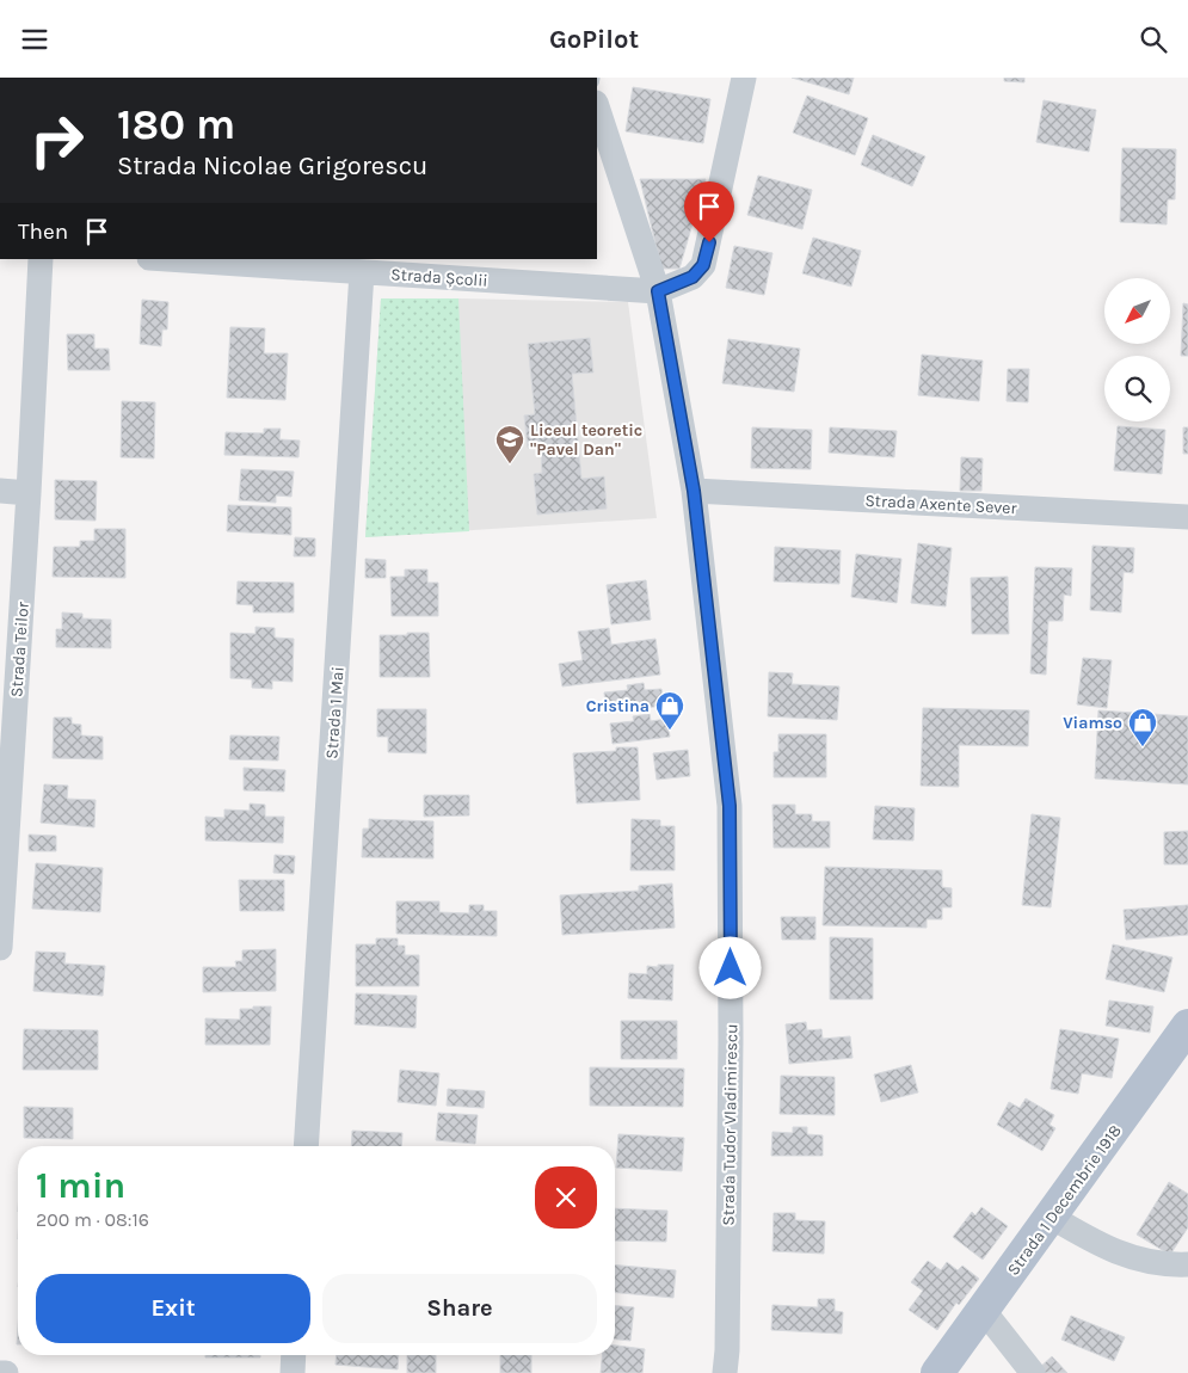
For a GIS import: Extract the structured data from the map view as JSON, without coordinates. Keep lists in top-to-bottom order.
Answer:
{
  "streets": {
    "main road": ["Strada 1 Decembrie 1918"],
    "street": [
      "Strada Școlii",
      "Strada Axente Sever",
      "Strada Teilor",
      "Strada 1 Mai",
      "Strada Tudor Vladimirescu"
    ]
  },
  "crossings": [
    ["Strada Școlii", "Strada 1 Mai"],
    ["Strada Școlii", "Strada Tudor Vladimirescu"],
    ["Strada Axente Sever", "Strada Tudor Vladimirescu"]
  ],
  "places": {
    "school or university": ["Liceul teoretic \"Pavel Dan\""],
    "shop": ["Cristina", "Viamso"]
  },
  "north": "bottom left",
  "page": {
    "header": "GoPilot",
    "turn": ["180 m", "Strada Nicolae Grigorescu"],
    "then": "Then",
    "heading": ["1 min", "200 m · 08:16"],
    "buttons": ["Exit", "Share"]
  }
}
